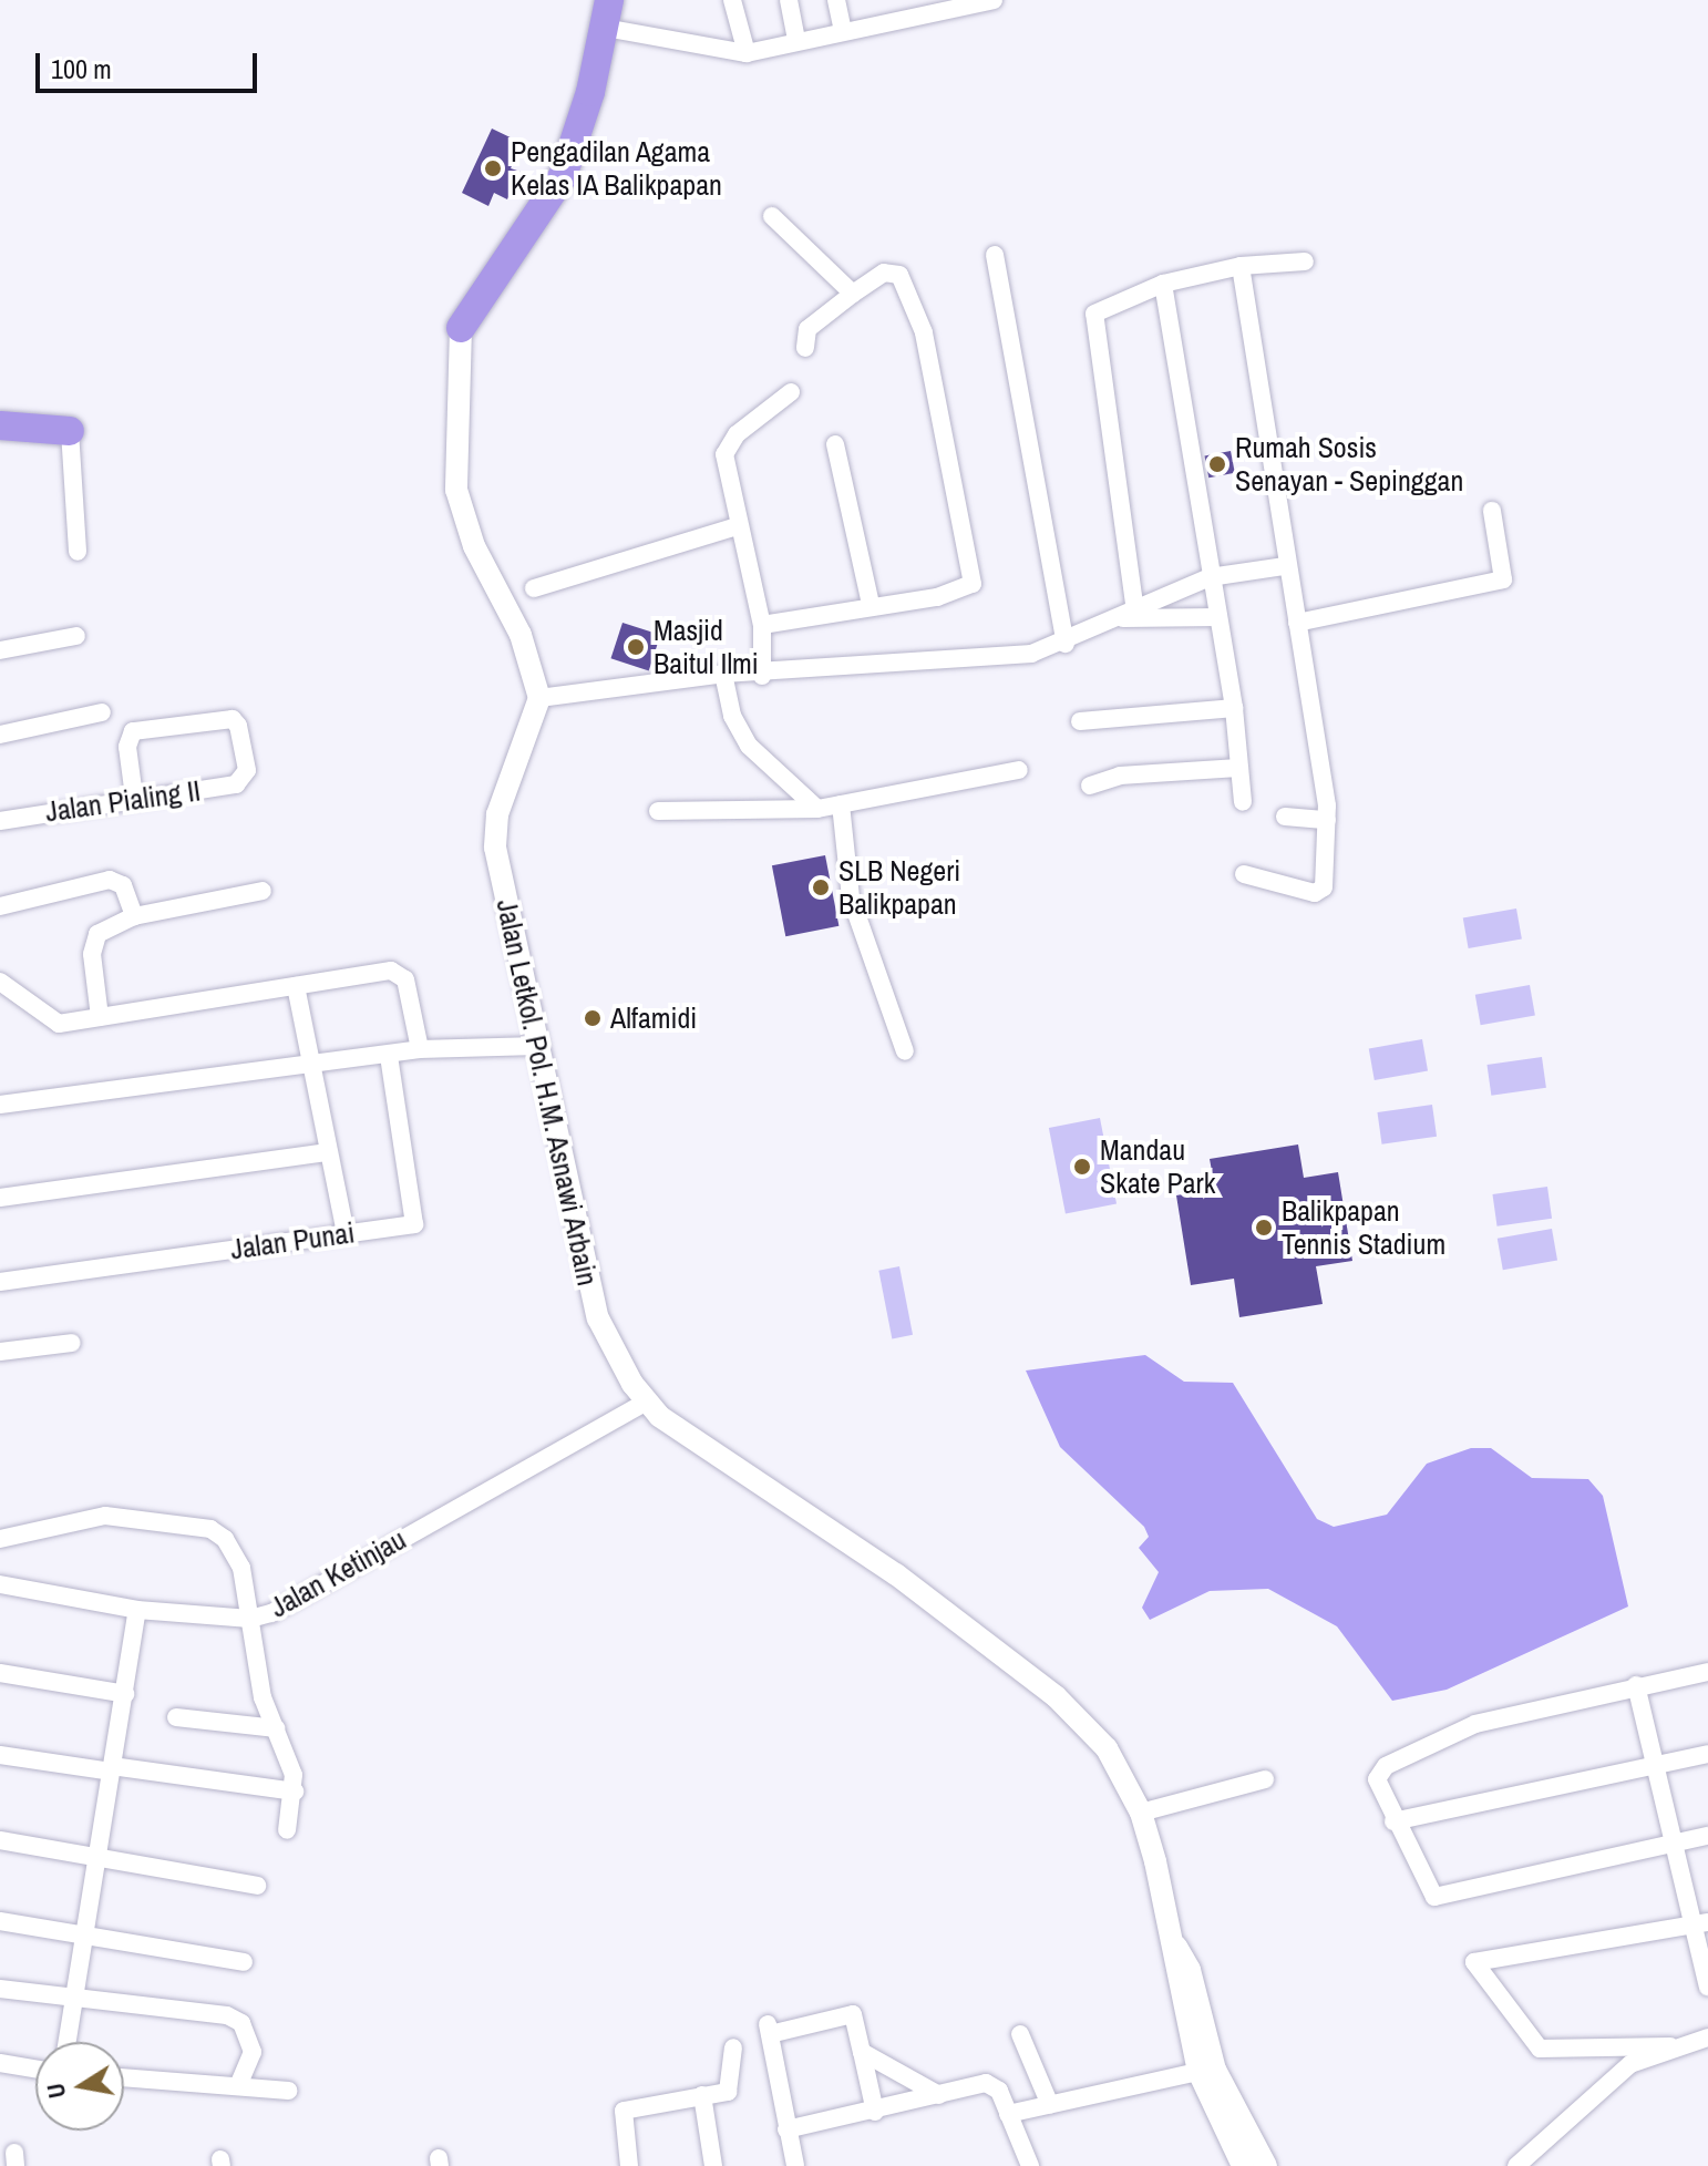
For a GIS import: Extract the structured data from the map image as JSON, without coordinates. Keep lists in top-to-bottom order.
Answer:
{
  "streets": {
    "street": [
      "Jalan Pialing II",
      "Jalan Letkol. Pol. H.M. Asnawi Arbain",
      "Jalan Punai",
      "Jalan Ketinjau"
    ]
  },
  "crossings": [
    ["Jalan Letkol. Pol. H.M. Asnawi Arbain", "Jalan Ketinjau"]
  ],
  "places": [
    "Pengadilan Agama Kelas IA Balikpapan",
    "Rumah Sosis Senayan - Sepinggan",
    "Masjid Baitul Ilmi",
    "SLB Negeri Balikpapan",
    "Alfamidi",
    "Mandau Skate Park",
    "Balikpapan Tennis Stadium"
  ],
  "scale_bar": "100 m",
  "north": "left"
}
